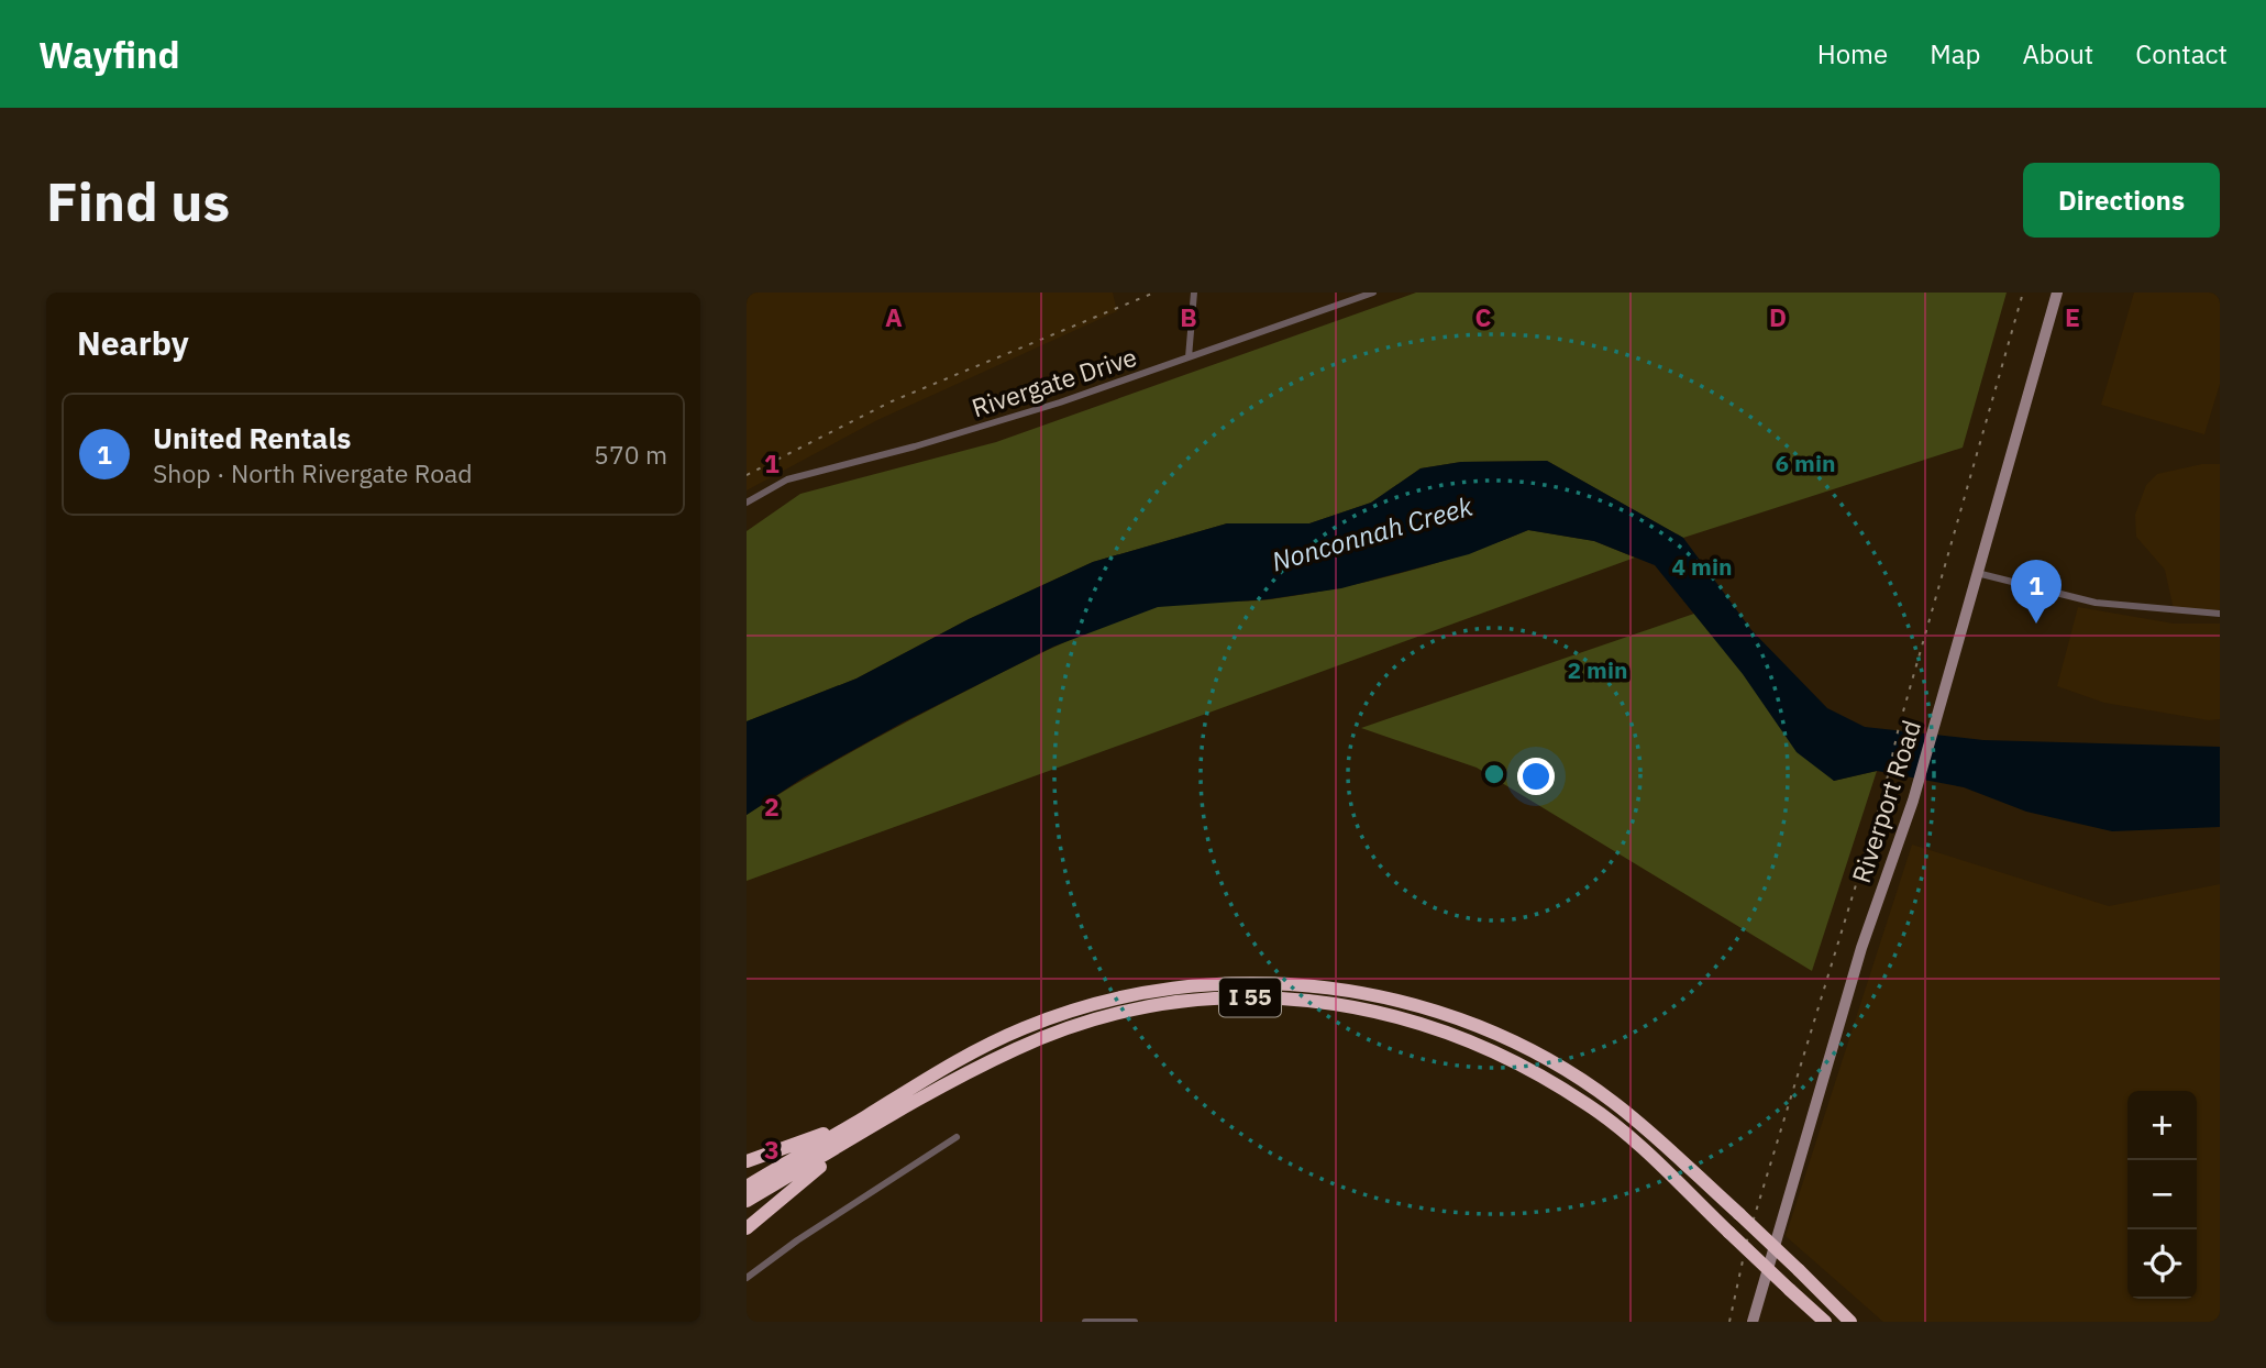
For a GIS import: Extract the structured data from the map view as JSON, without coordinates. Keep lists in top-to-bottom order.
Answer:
{
  "streets": {
    "highway": ["I 55"],
    "main road": ["Riverport Road"],
    "street": ["Rivergate Drive"]
  },
  "water": ["Nonconnah Creek"],
  "page": {
    "header": "Wayfind",
    "nav": [
      "Home",
      "Map",
      "About",
      "Contact"
    ],
    "buttons": "Directions",
    "title": "Find us",
    "heading": "Nearby",
    "list": [
      {
        "mark": "1",
        "name": "United Rentals",
        "note": "Shop · North Rivergate Road",
        "value": "570 m"
      }
    ],
    "pins": "1",
    "map_buttons": ["+", "−"]
  },
  "grid": {
    "columns": [
      "A",
      "B",
      "C",
      "D",
      "E"
    ],
    "rows": ["1", "2", "3"]
  },
  "rings": ["6 min", "4 min", "2 min"]
}
